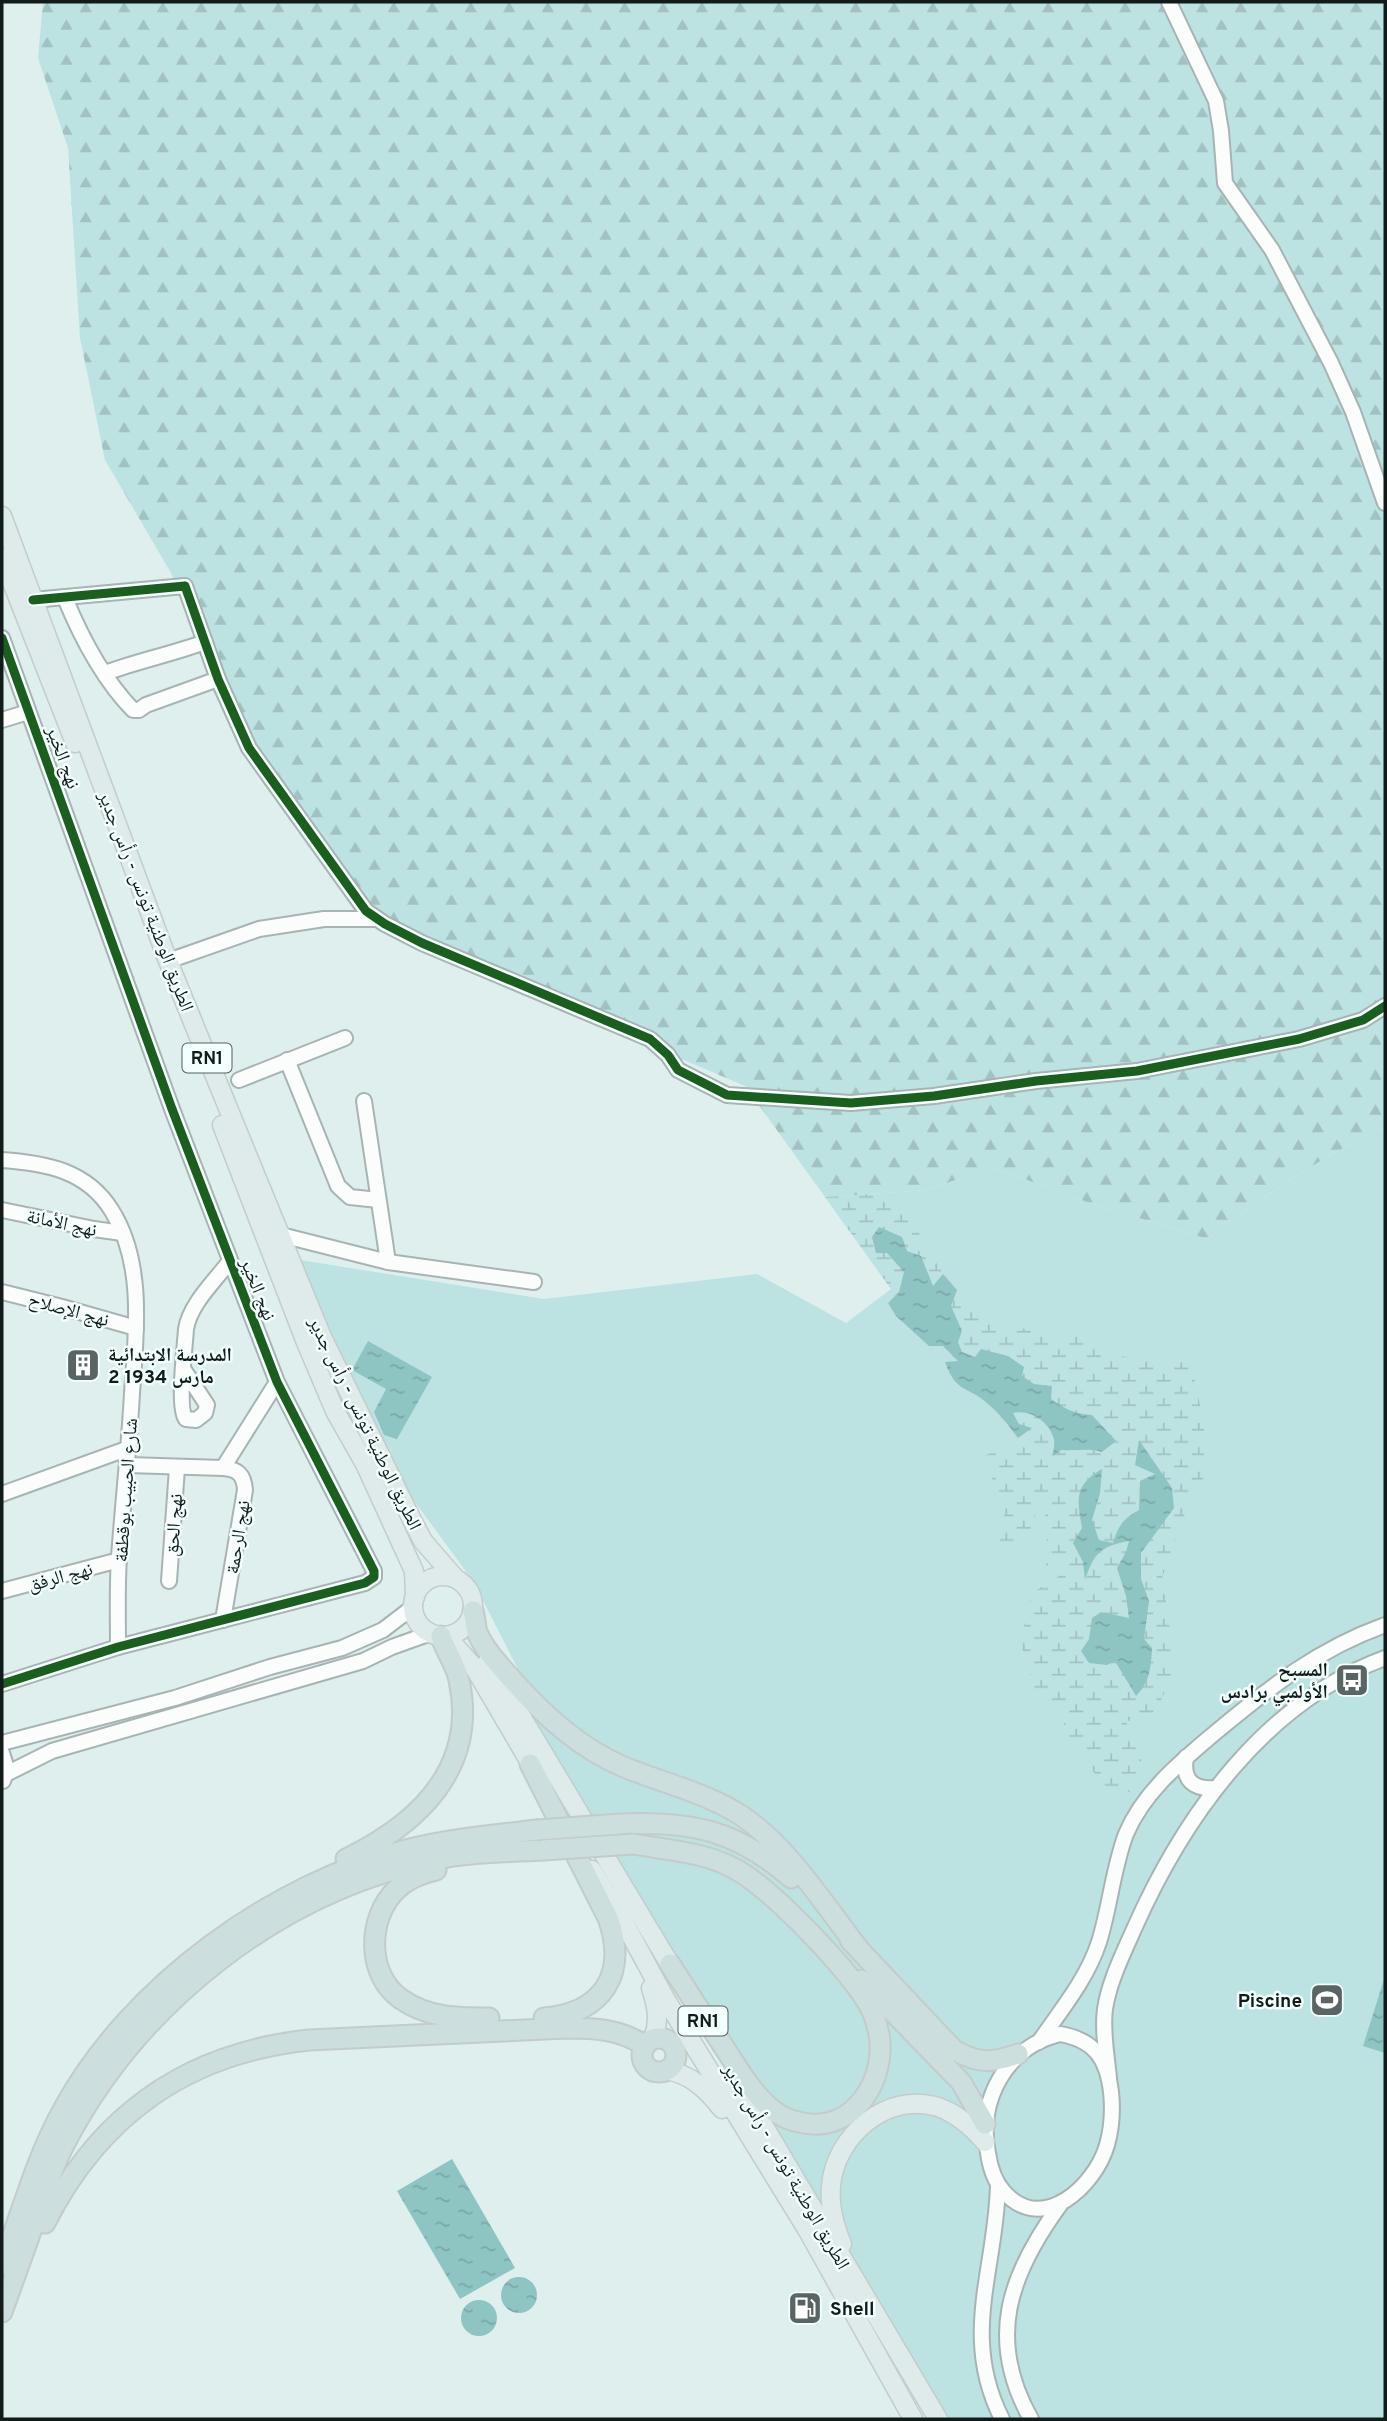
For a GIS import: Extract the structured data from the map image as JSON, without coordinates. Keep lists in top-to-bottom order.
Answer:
{
  "streets": {
    "main road": ["الطريق الوطنية تونس - رأس جدير", "RN1"],
    "street": [
      "نهج الخير",
      "نهج الأمانة",
      "نهج الإصلاح",
      "شارع الحبيب بوقطفة",
      "نهج الحق",
      "نهج الرحمة",
      "نهج الرفق"
    ]
  },
  "crossings": [
    ["نهج الخير", "شارع الحبيب بوقطفة"],
    ["نهج الخير", "نهج الرحمة"],
    ["الطريق الوطنية تونس - رأس جدير", "RN1"],
    ["نهج الأمانة", "شارع الحبيب بوقطفة"],
    ["نهج الإصلاح", "شارع الحبيب بوقطفة"],
    ["شارع الحبيب بوقطفة", "نهج الرفق"]
  ],
  "places": {
    "building": ["المدرسة الابتدائية 2 مارس 1934"],
    "bus stop": ["المسبح الأولمبي برادس"],
    "sports": ["Piscine"],
    "fuel station": ["Shell"]
  }
}
